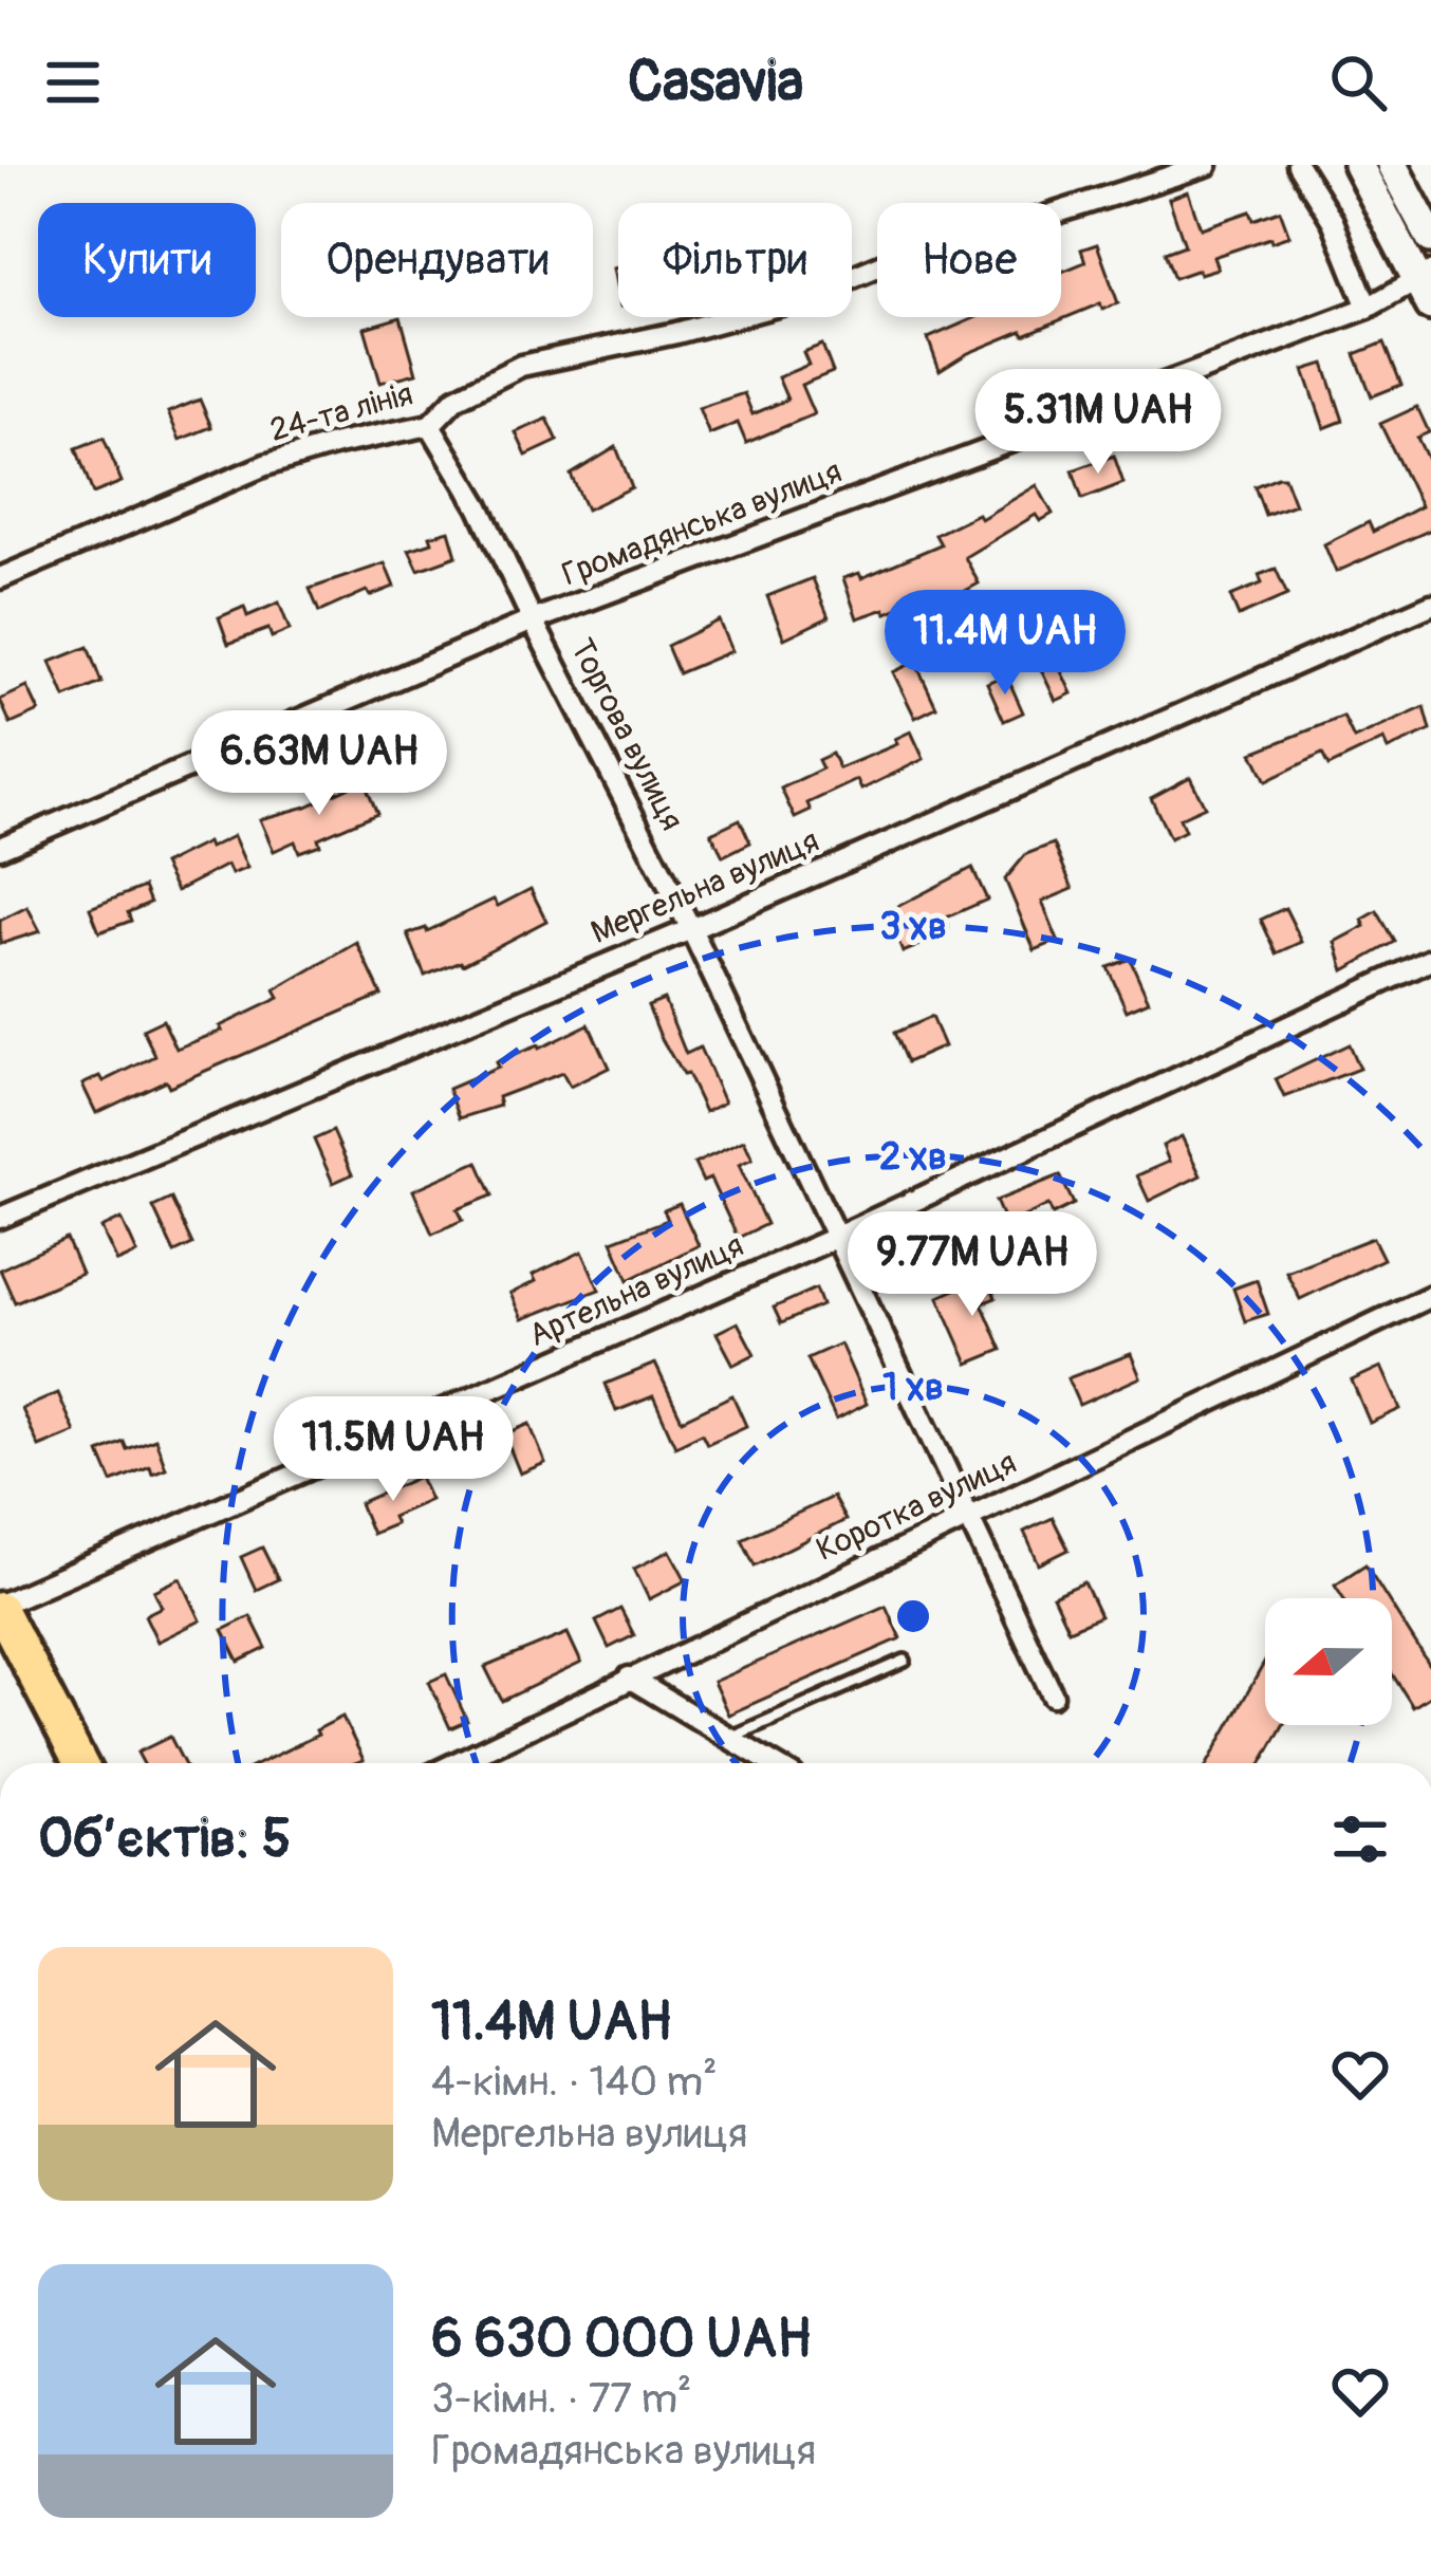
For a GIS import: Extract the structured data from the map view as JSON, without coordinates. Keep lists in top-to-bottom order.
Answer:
{
  "streets": {
    "street": [
      "24-та лінія",
      "Громадянська вулиця",
      "Торгова вулиця",
      "Мергельна вулиця",
      "Артельна вулиця",
      "Коротка вулиця"
    ]
  },
  "crossings": [
    ["24-та лінія", "Торгова вулиця"],
    ["Громадянська вулиця", "Торгова вулиця"],
    ["Торгова вулиця", "Мергельна вулиця"],
    ["Торгова вулиця", "Артельна вулиця"],
    ["Торгова вулиця", "Коротка вулиця"]
  ],
  "north": "left",
  "page": {
    "header": "Casavia",
    "chip": [
      "Купити",
      "Орендувати",
      "Фільтри",
      "Нове"
    ],
    "price": [
      "5.31M UAH",
      "11.4M UAH",
      "6.63M UAH",
      "9.77M UAH",
      "11.5M UAH"
    ],
    "heading": "Об’єктів: 5",
    "list": [
      {
        "name": "11.4M UAH",
        "note": "4-кімн. · 140 m² · Мергельна вулиця"
      },
      {
        "name": "6 630 000 UAH",
        "note": "3-кімн. · 77 m² · Громадянська вулиця"
      }
    ]
  },
  "rings": ["3 хв", "2 хв", "1 хв"]
}
